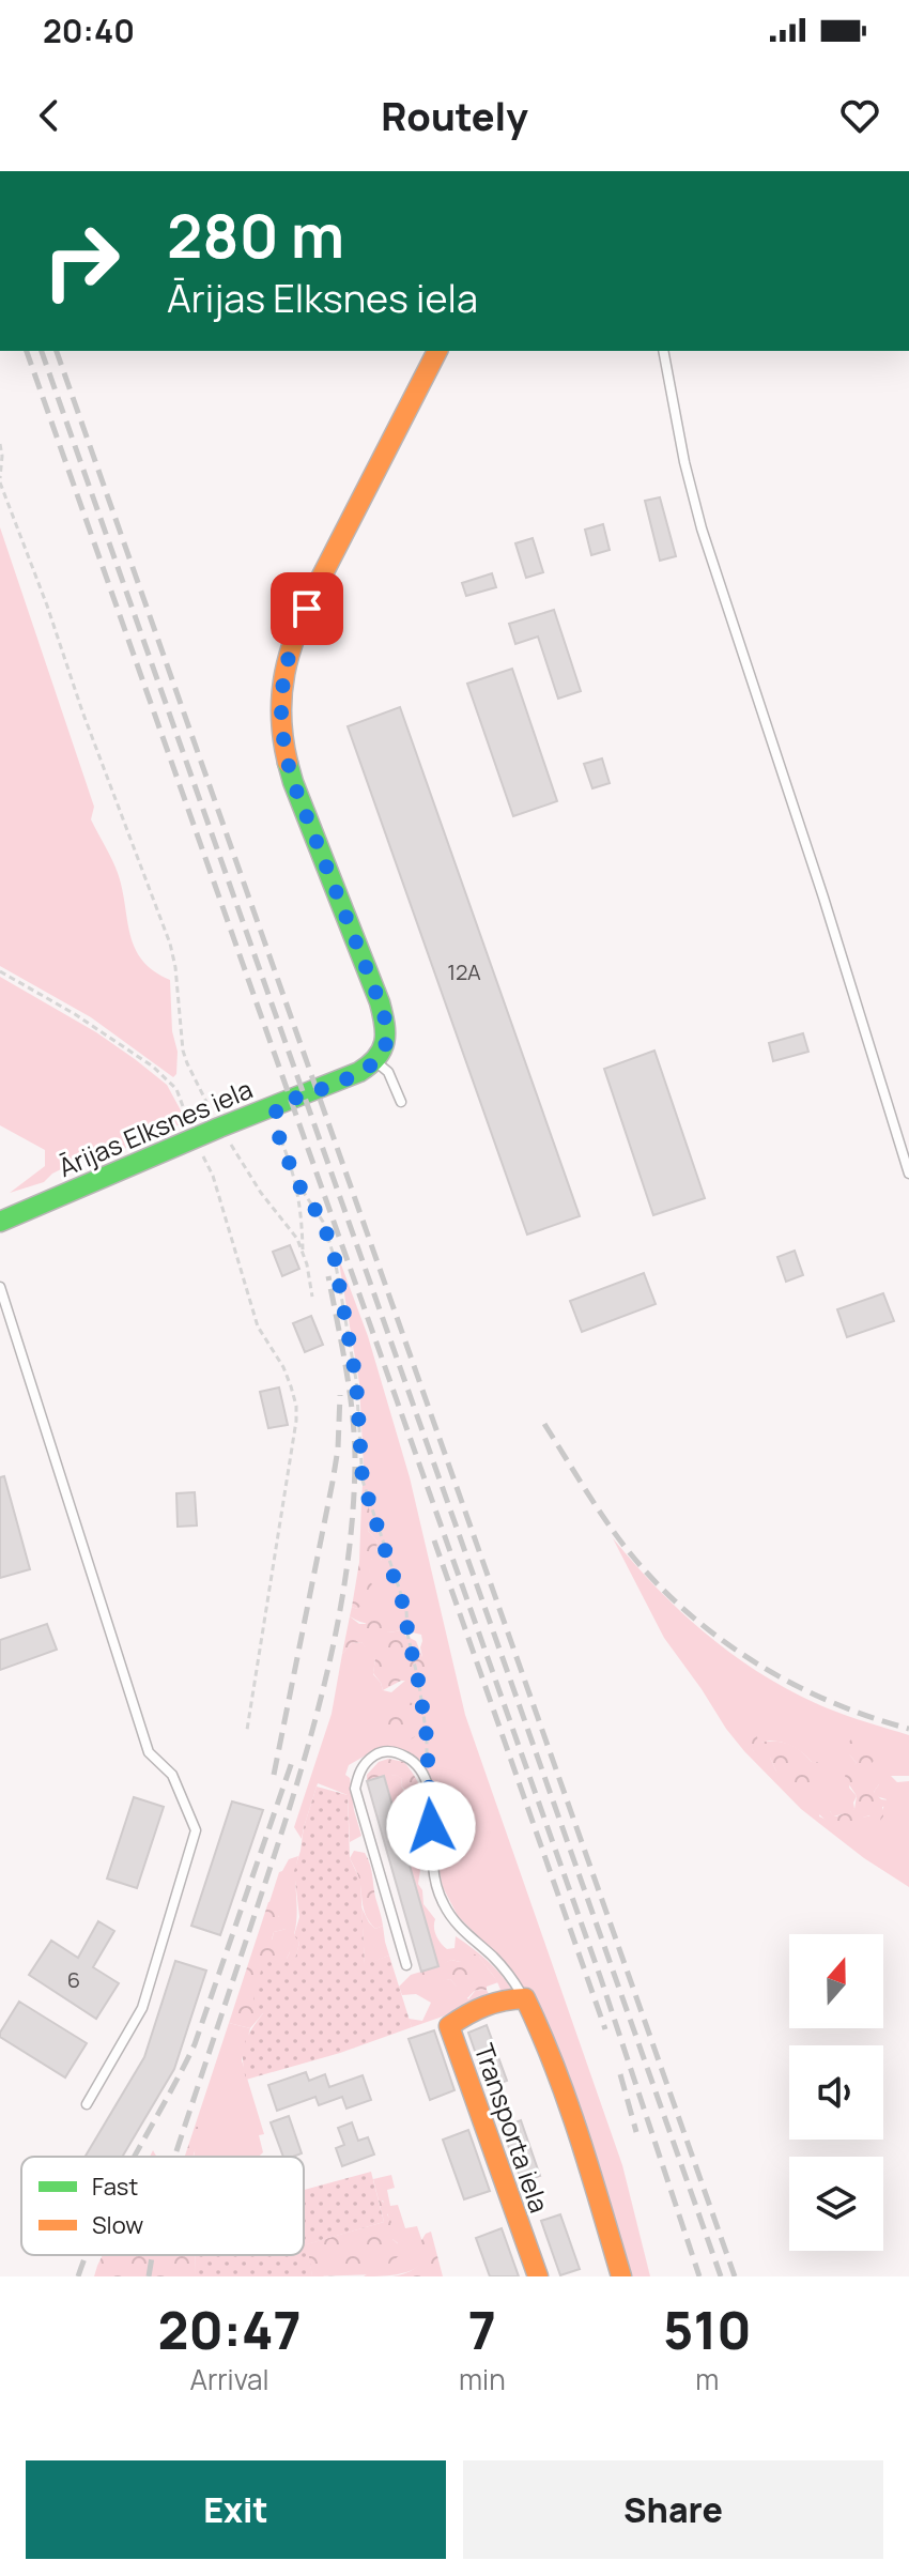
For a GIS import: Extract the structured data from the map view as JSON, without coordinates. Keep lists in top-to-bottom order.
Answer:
{
  "streets": {
    "street": ["Ārijas Elksnes iela", "Transporta iela"]
  },
  "house_numbers": ["12A", "6"],
  "legend": ["Fast", "Slow"],
  "north": "top",
  "page": {
    "status": "20:40",
    "header": "Routely",
    "turn": ["280 m", "Ārijas Elksnes iela"],
    "eta": [
      "20:47",
      "Arrival",
      "7",
      "min",
      "510",
      "m"
    ],
    "buttons": ["Exit", "Share"]
  }
}
